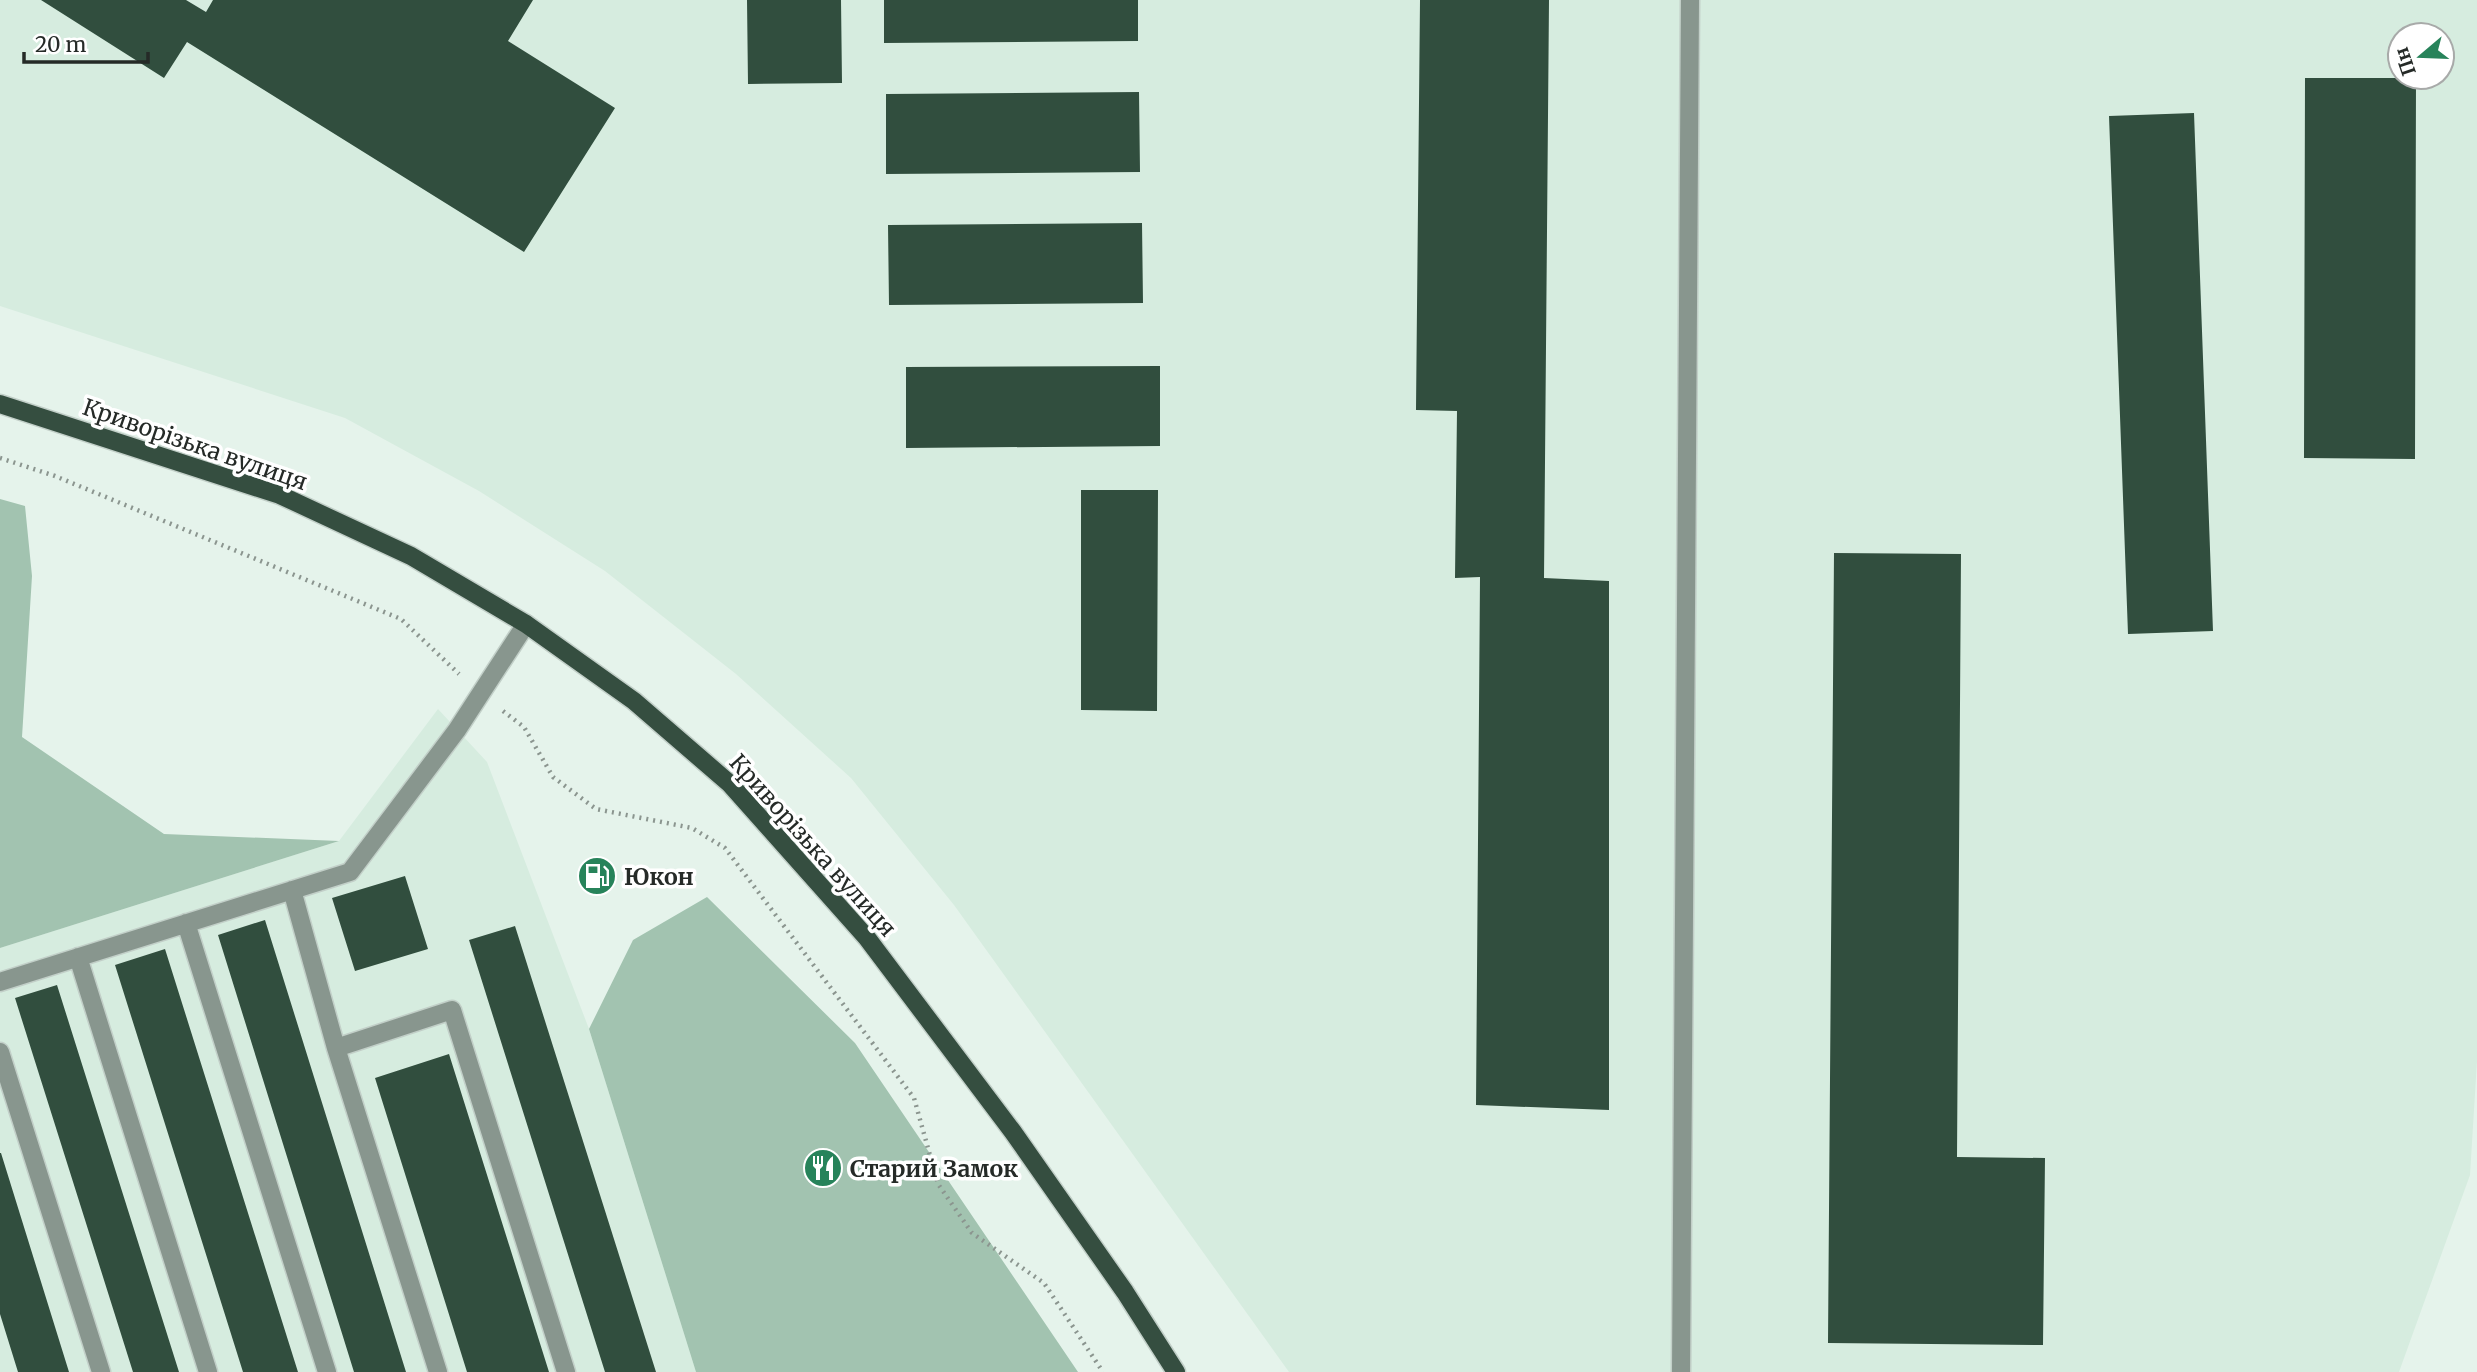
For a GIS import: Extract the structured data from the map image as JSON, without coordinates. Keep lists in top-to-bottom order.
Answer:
{
  "streets": {
    "main road": ["Криворізька вулиця"]
  },
  "places": {
    "fuel station": ["Юкон"],
    "restaurant": ["Старий Замок"]
  },
  "scale_bar": "20 m",
  "north": "left"
}
